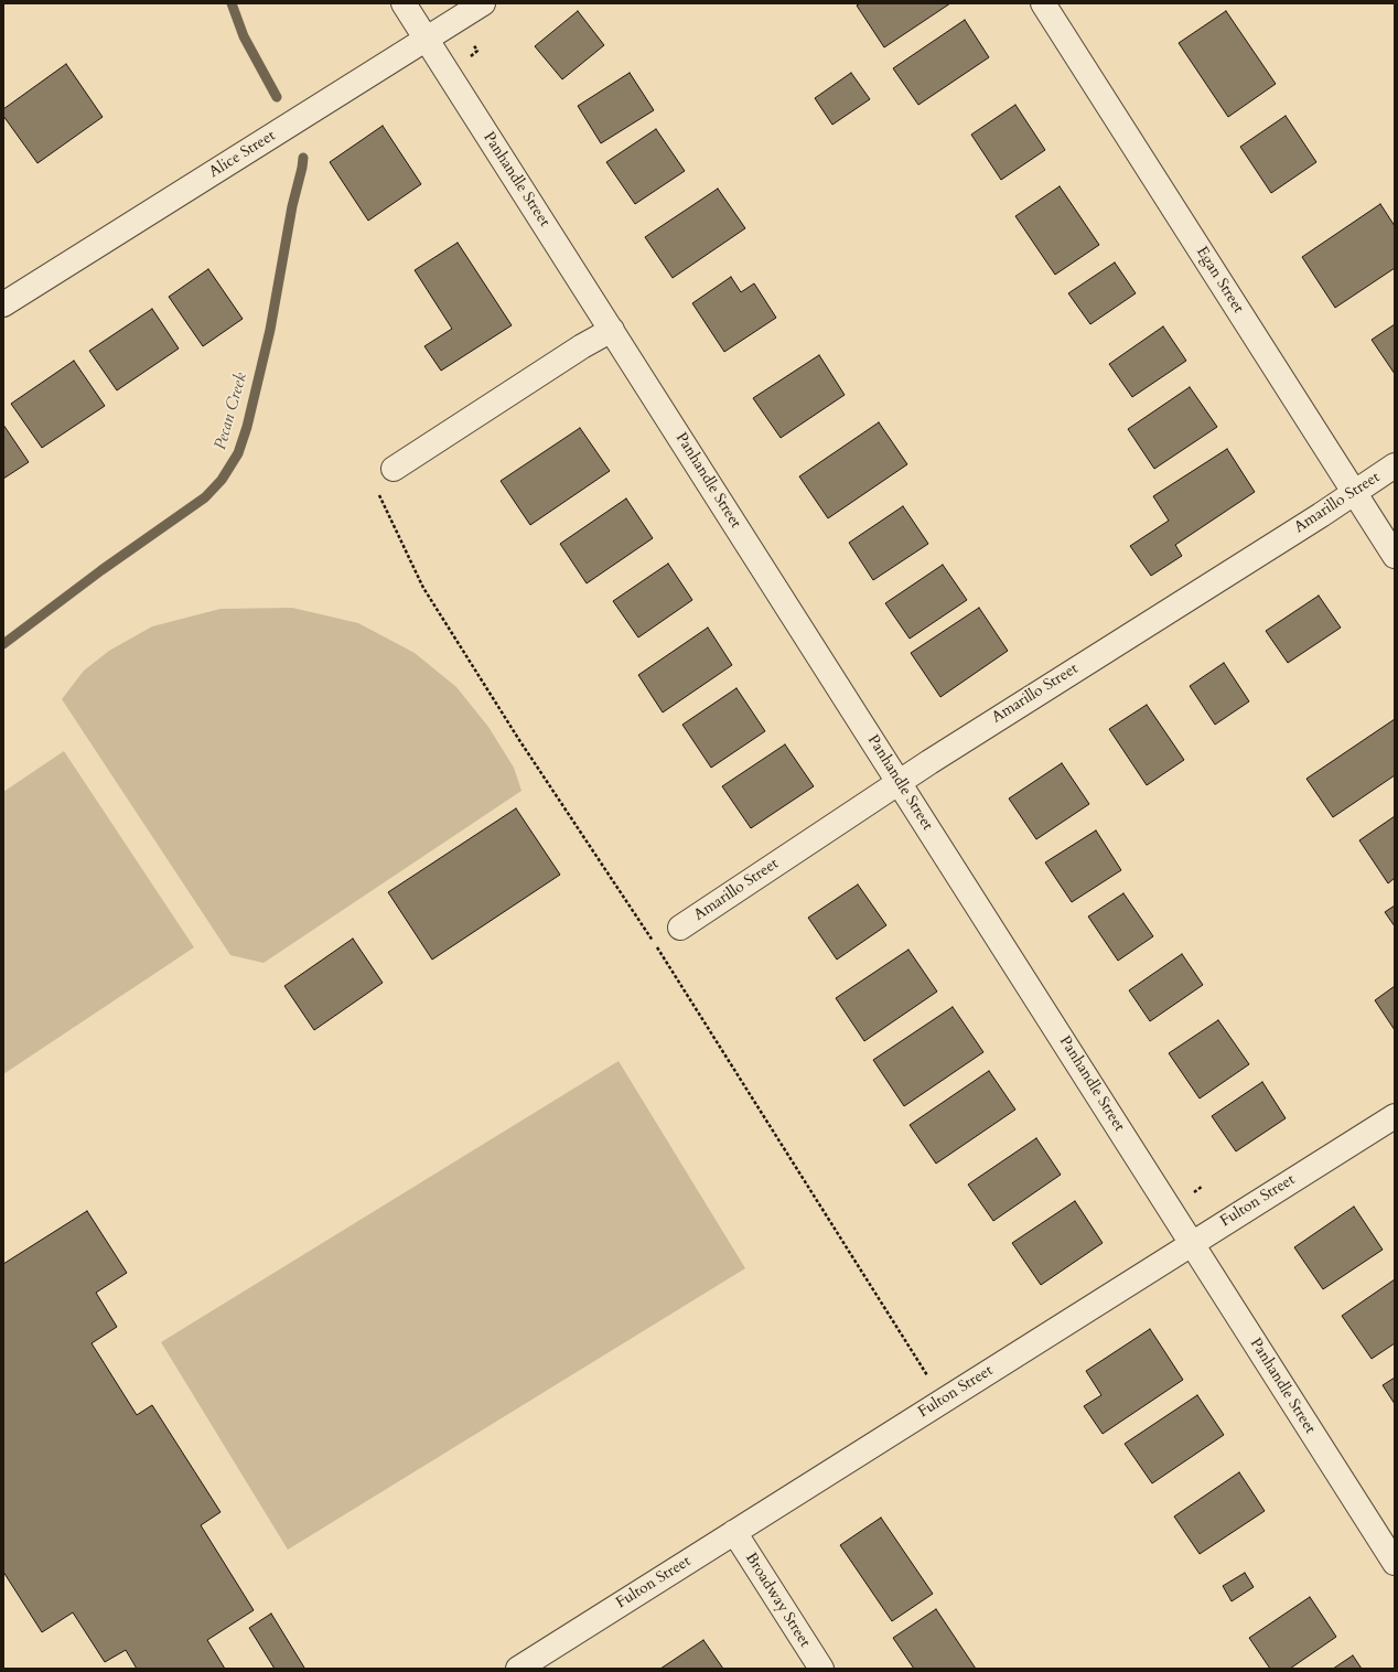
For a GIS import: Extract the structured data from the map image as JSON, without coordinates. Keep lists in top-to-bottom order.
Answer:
{
  "streets": {
    "street": [
      "Alice Street",
      "Panhandle Street",
      "Egan Street",
      "Amarillo Street",
      "Fulton Street",
      "Broadway Street"
    ]
  },
  "crossings": [
    ["Alice Street", "Panhandle Street"],
    ["Panhandle Street", "Amarillo Street"],
    ["Panhandle Street", "Fulton Street"],
    ["Egan Street", "Amarillo Street"],
    ["Fulton Street", "Broadway Street"]
  ],
  "water": ["Pecan Creek"]
}
